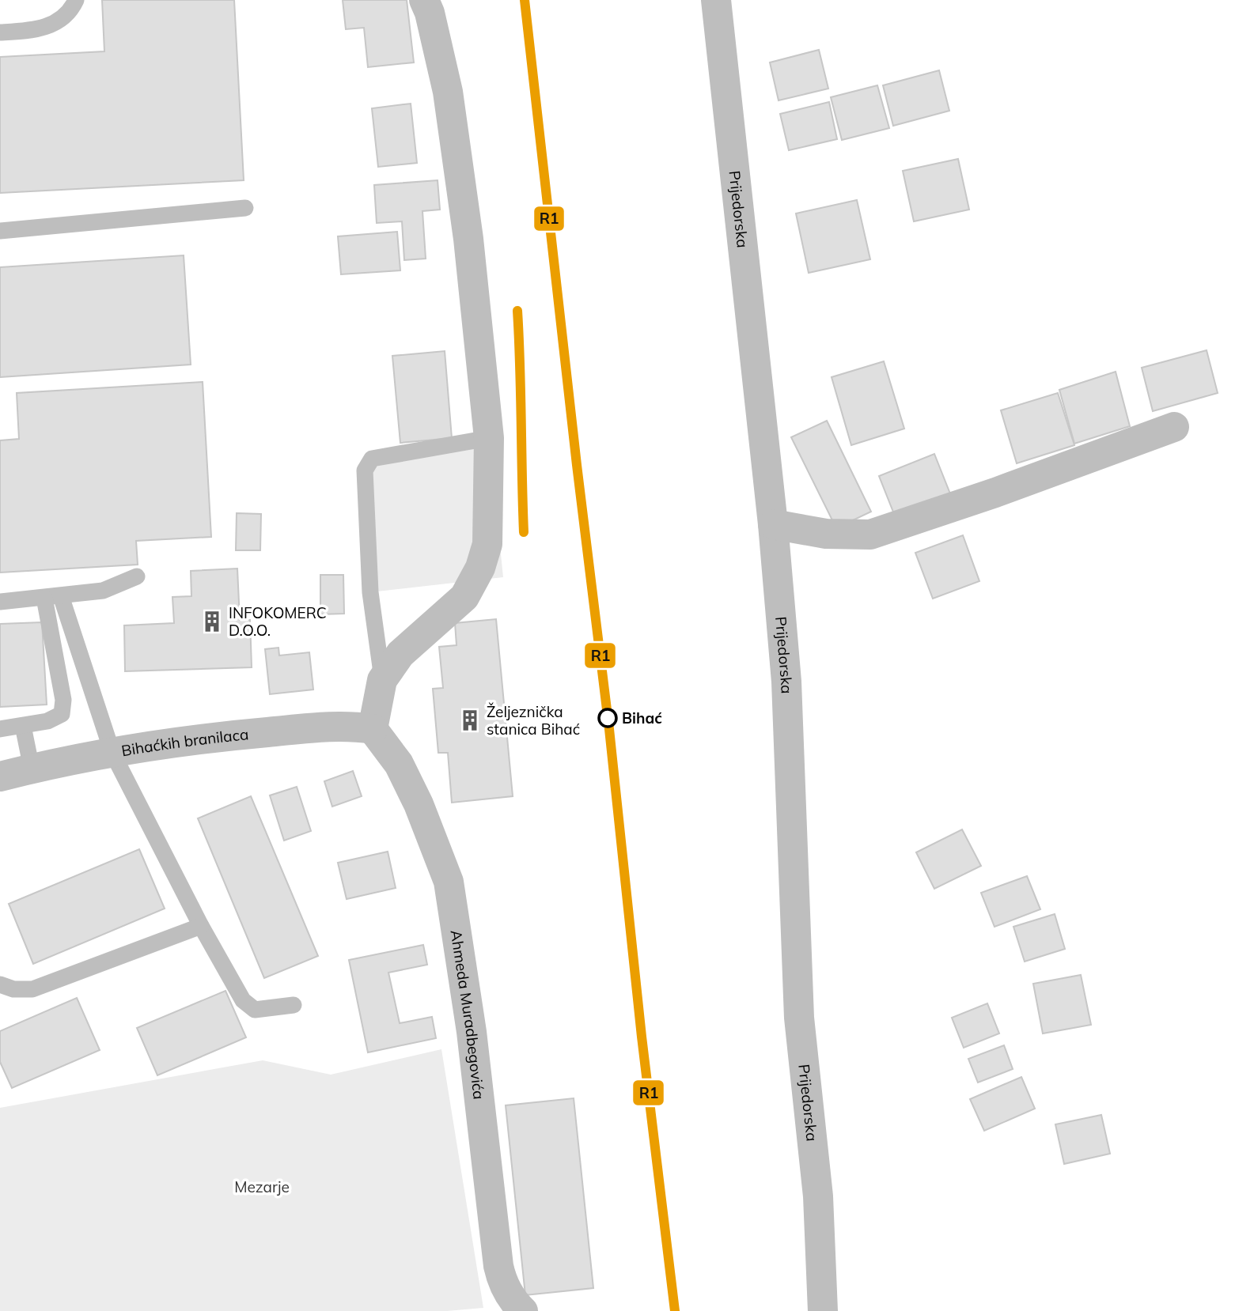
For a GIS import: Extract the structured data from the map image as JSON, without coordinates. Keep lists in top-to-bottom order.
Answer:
{
  "streets": {
    "street": ["Prijedorska", "Bihaćkih branilaca", "Ahmeda Muradbegovića"]
  },
  "crossings": [
    ["Bihaćkih branilaca", "Ahmeda Muradbegovića"]
  ],
  "parks": ["Mezarje"],
  "places": {
    "building": ["INFOKOMERC D.O.O.", "Željeznička stanica Bihać"],
    "other": ["Bihać"]
  },
  "lines": ["transit line R1"]
}
